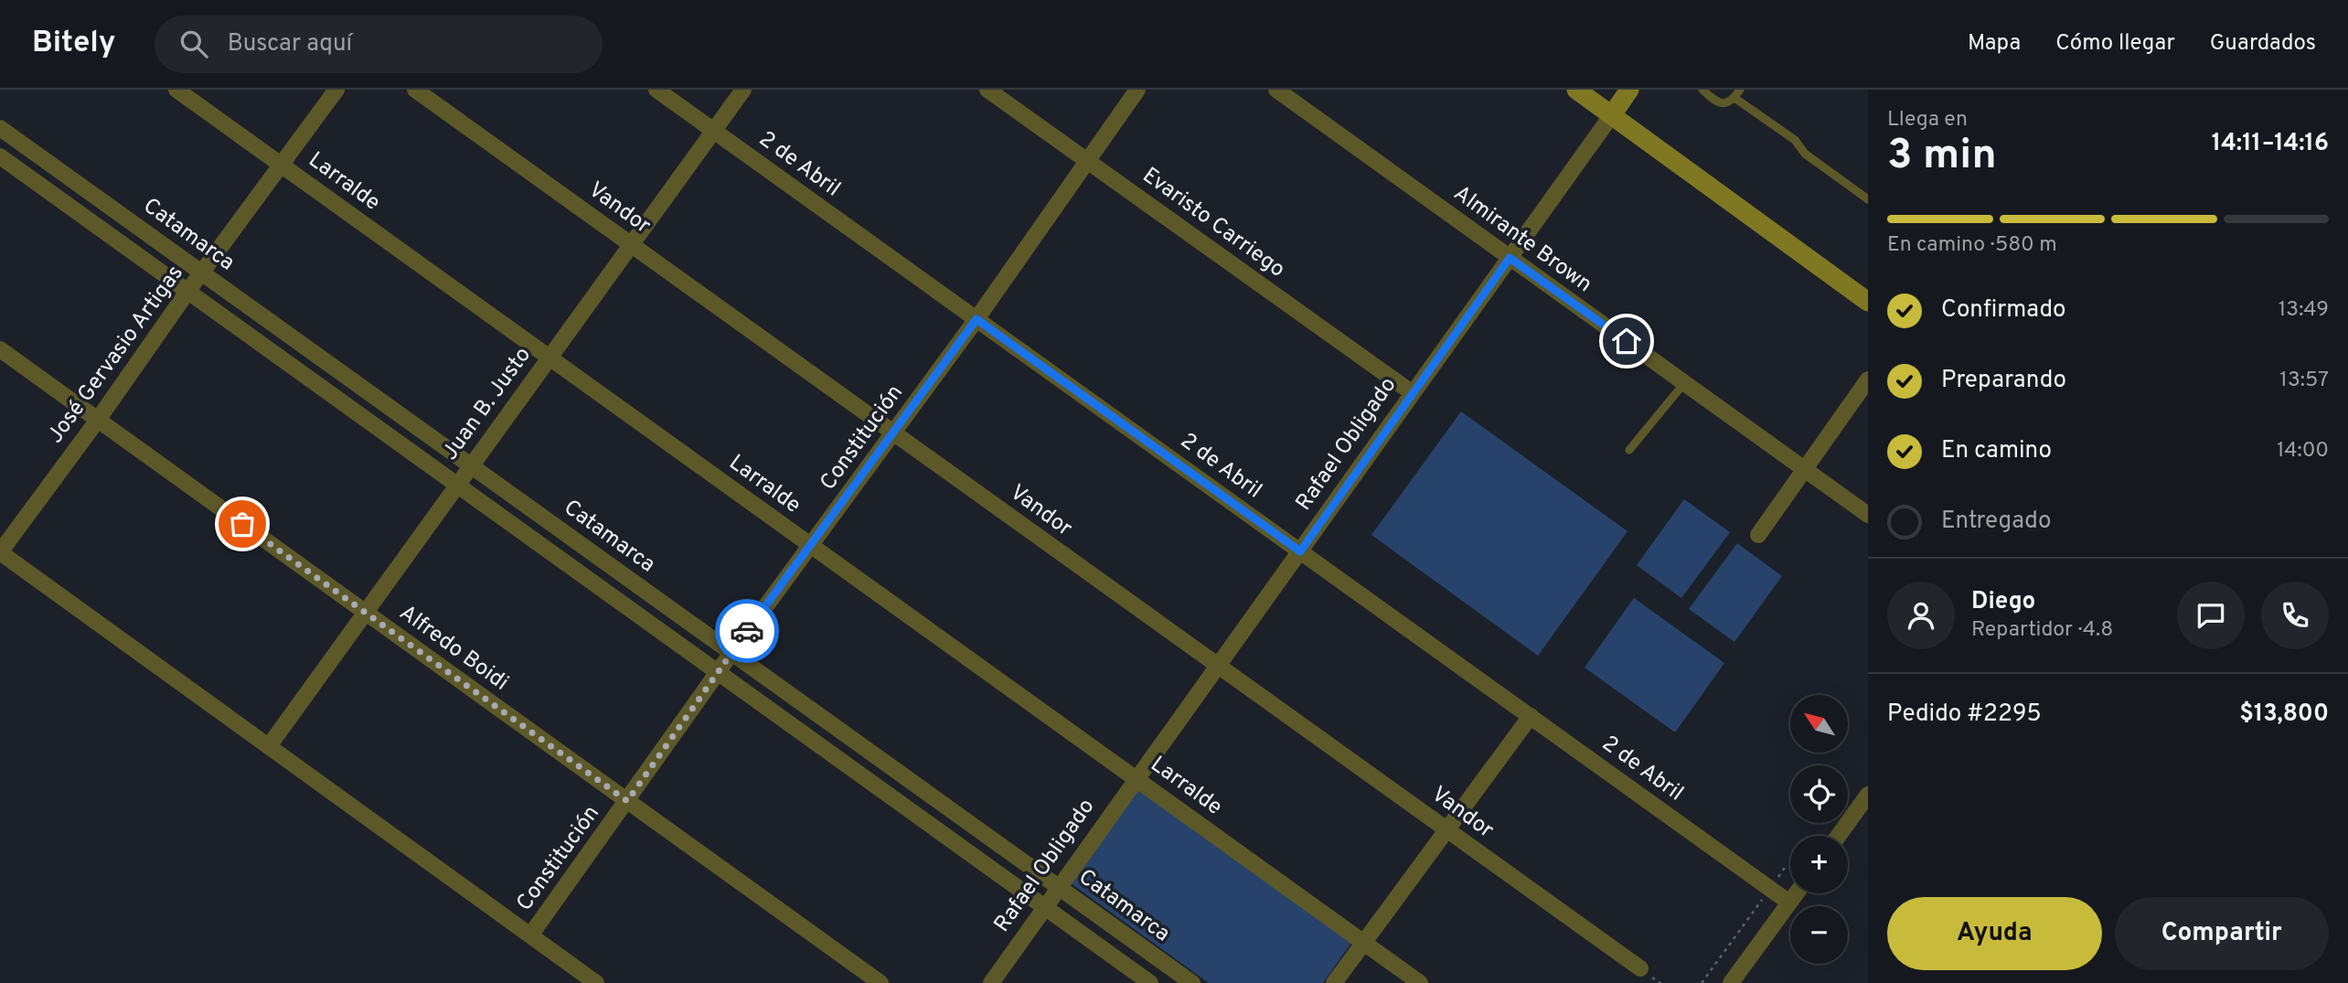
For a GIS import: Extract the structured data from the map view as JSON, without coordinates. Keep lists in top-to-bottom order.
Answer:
{
  "streets": {
    "main road": ["Rafael Obligado"],
    "street": [
      "2 de Abril",
      "Larralde",
      "Vandor",
      "Evaristo Carriego",
      "Catamarca",
      "Almirante Brown",
      "José Gervasio Artigas",
      "Juan B. Justo",
      "Constitución",
      "Alfredo Boidi"
    ]
  },
  "crossings": [
    ["2 de Abril", "Juan B. Justo"],
    ["2 de Abril", "Constitución"],
    ["2 de Abril", "Rafael Obligado"],
    ["Larralde", "José Gervasio Artigas"],
    ["Larralde", "Juan B. Justo"],
    ["Larralde", "Constitución"],
    ["Larralde", "Rafael Obligado"],
    ["Vandor", "Juan B. Justo"],
    ["Vandor", "Constitución"],
    ["Vandor", "Rafael Obligado"],
    ["Evaristo Carriego", "Constitución"],
    ["Evaristo Carriego", "Rafael Obligado"],
    ["Catamarca", "José Gervasio Artigas"],
    ["Catamarca", "Juan B. Justo"],
    ["Catamarca", "Constitución"],
    ["Catamarca", "Rafael Obligado"],
    ["Almirante Brown", "Rafael Obligado"],
    ["José Gervasio Artigas", "Alfredo Boidi"],
    ["Juan B. Justo", "Alfredo Boidi"],
    ["Constitución", "Alfredo Boidi"]
  ],
  "north": "top left",
  "page": {
    "header": "Bitely",
    "search": "Buscar aquí",
    "nav": ["Mapa", "Cómo llegar", "Guardados"],
    "heading": ["3 min", "Llega en", "14:11–14:16"],
    "panel": [
      "Diego",
      "Repartidor · 4.8",
      "Pedido #2295",
      "$13,800"
    ],
    "bar": "En camino · 580 m",
    "list": [
      ["Confirmado", "13:49"],
      ["Preparando", "13:57"],
      ["En camino", "14:00"],
      "Entregado"
    ],
    "map_buttons": ["+", "−"],
    "buttons": ["Ayuda", "Compartir"]
  }
}
